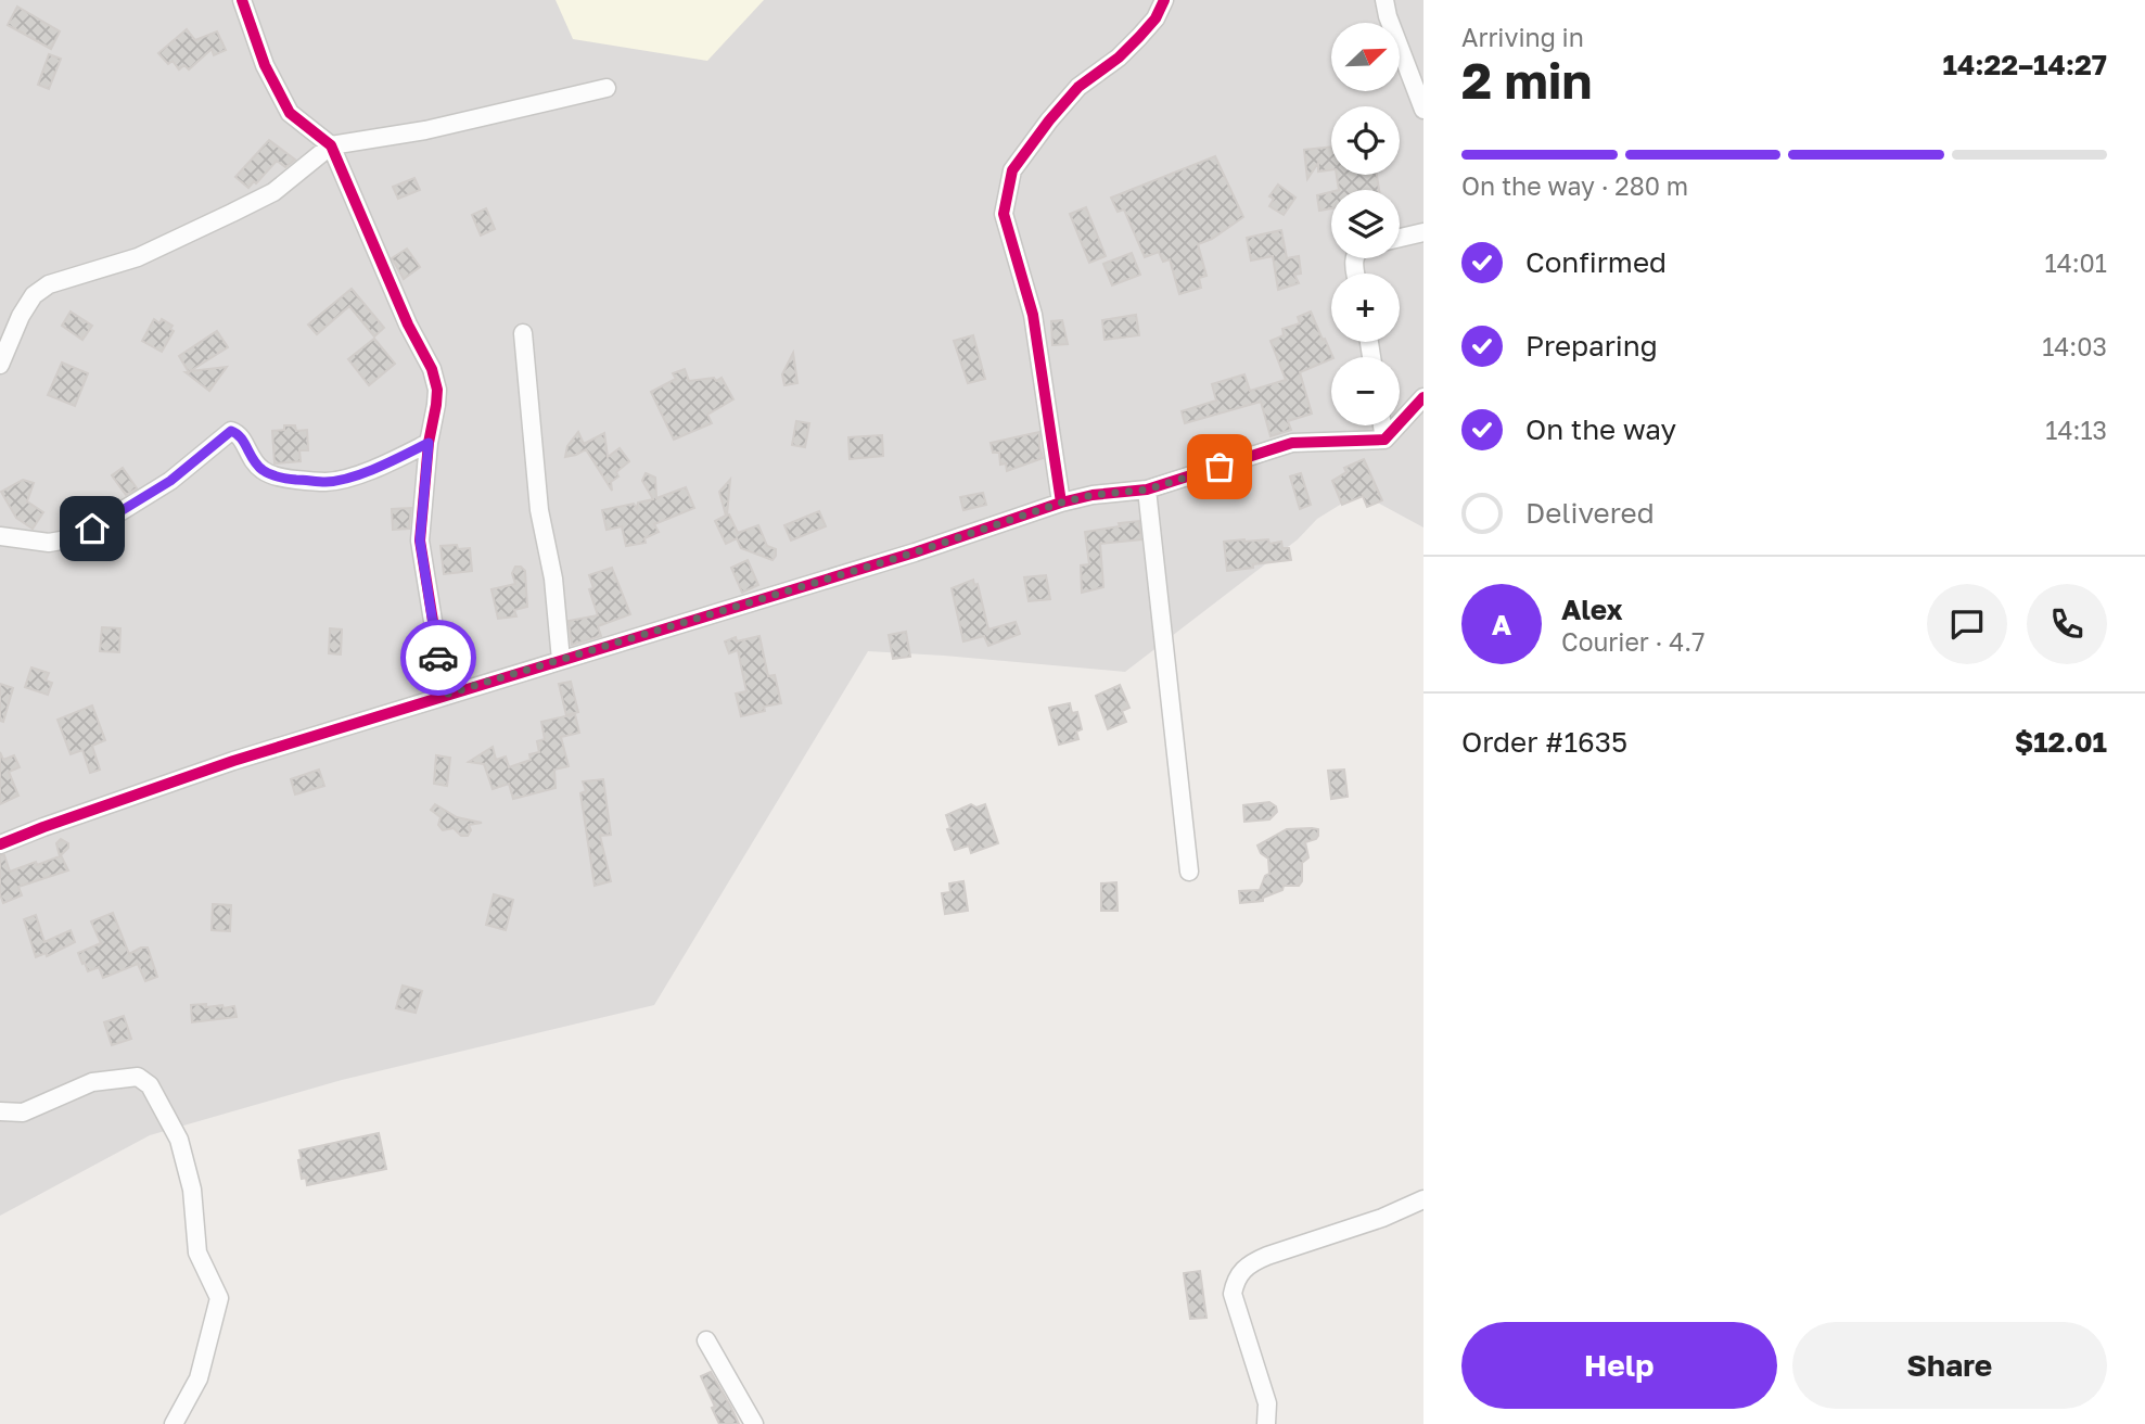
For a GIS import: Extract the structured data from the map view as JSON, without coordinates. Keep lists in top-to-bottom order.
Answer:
{
  "north": "top right",
  "page": {
    "heading": ["2 min", "Arriving in", "14:22–14:27"],
    "panel": [
      "Alex",
      "Courier · 4.7",
      "Order #1635",
      "$12.01"
    ],
    "map_buttons": ["+", "−"],
    "bar": "On the way · 280 m",
    "list": [
      ["Confirmed", "14:01"],
      ["Preparing", "14:03"],
      ["On the way", "14:13"],
      "Delivered"
    ],
    "round": "A",
    "buttons": ["Help", "Share"]
  }
}
